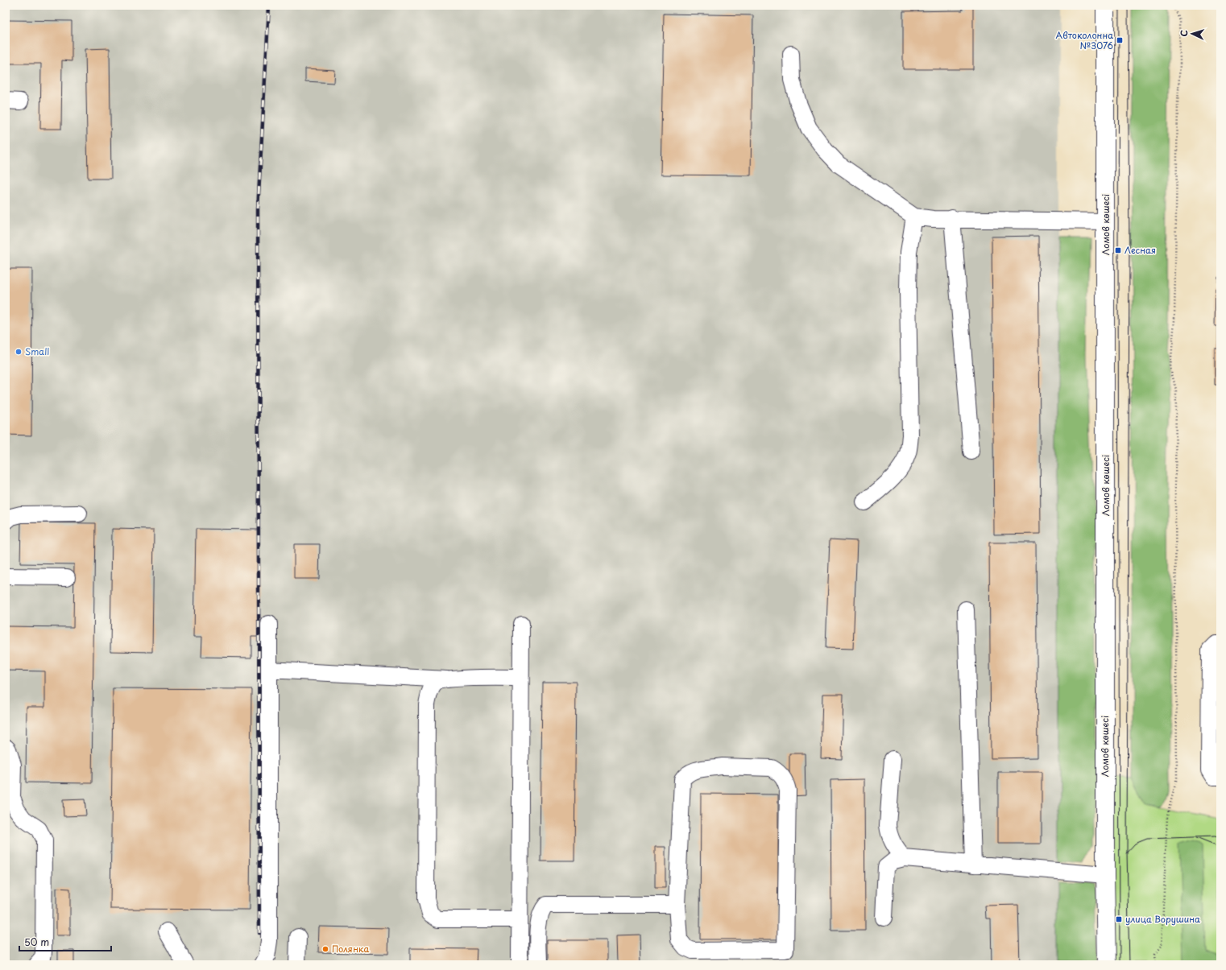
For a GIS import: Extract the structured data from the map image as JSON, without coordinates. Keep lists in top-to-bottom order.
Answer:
{
  "streets": {
    "main road": ["Ломов көшесі"]
  },
  "places": {
    "transit": ["Автоколонна №3076", "Лесная", "улица Ворушина"],
    "other": ["Small", "Полянка"]
  },
  "scale_bar": "50 m",
  "north": "left"
}
